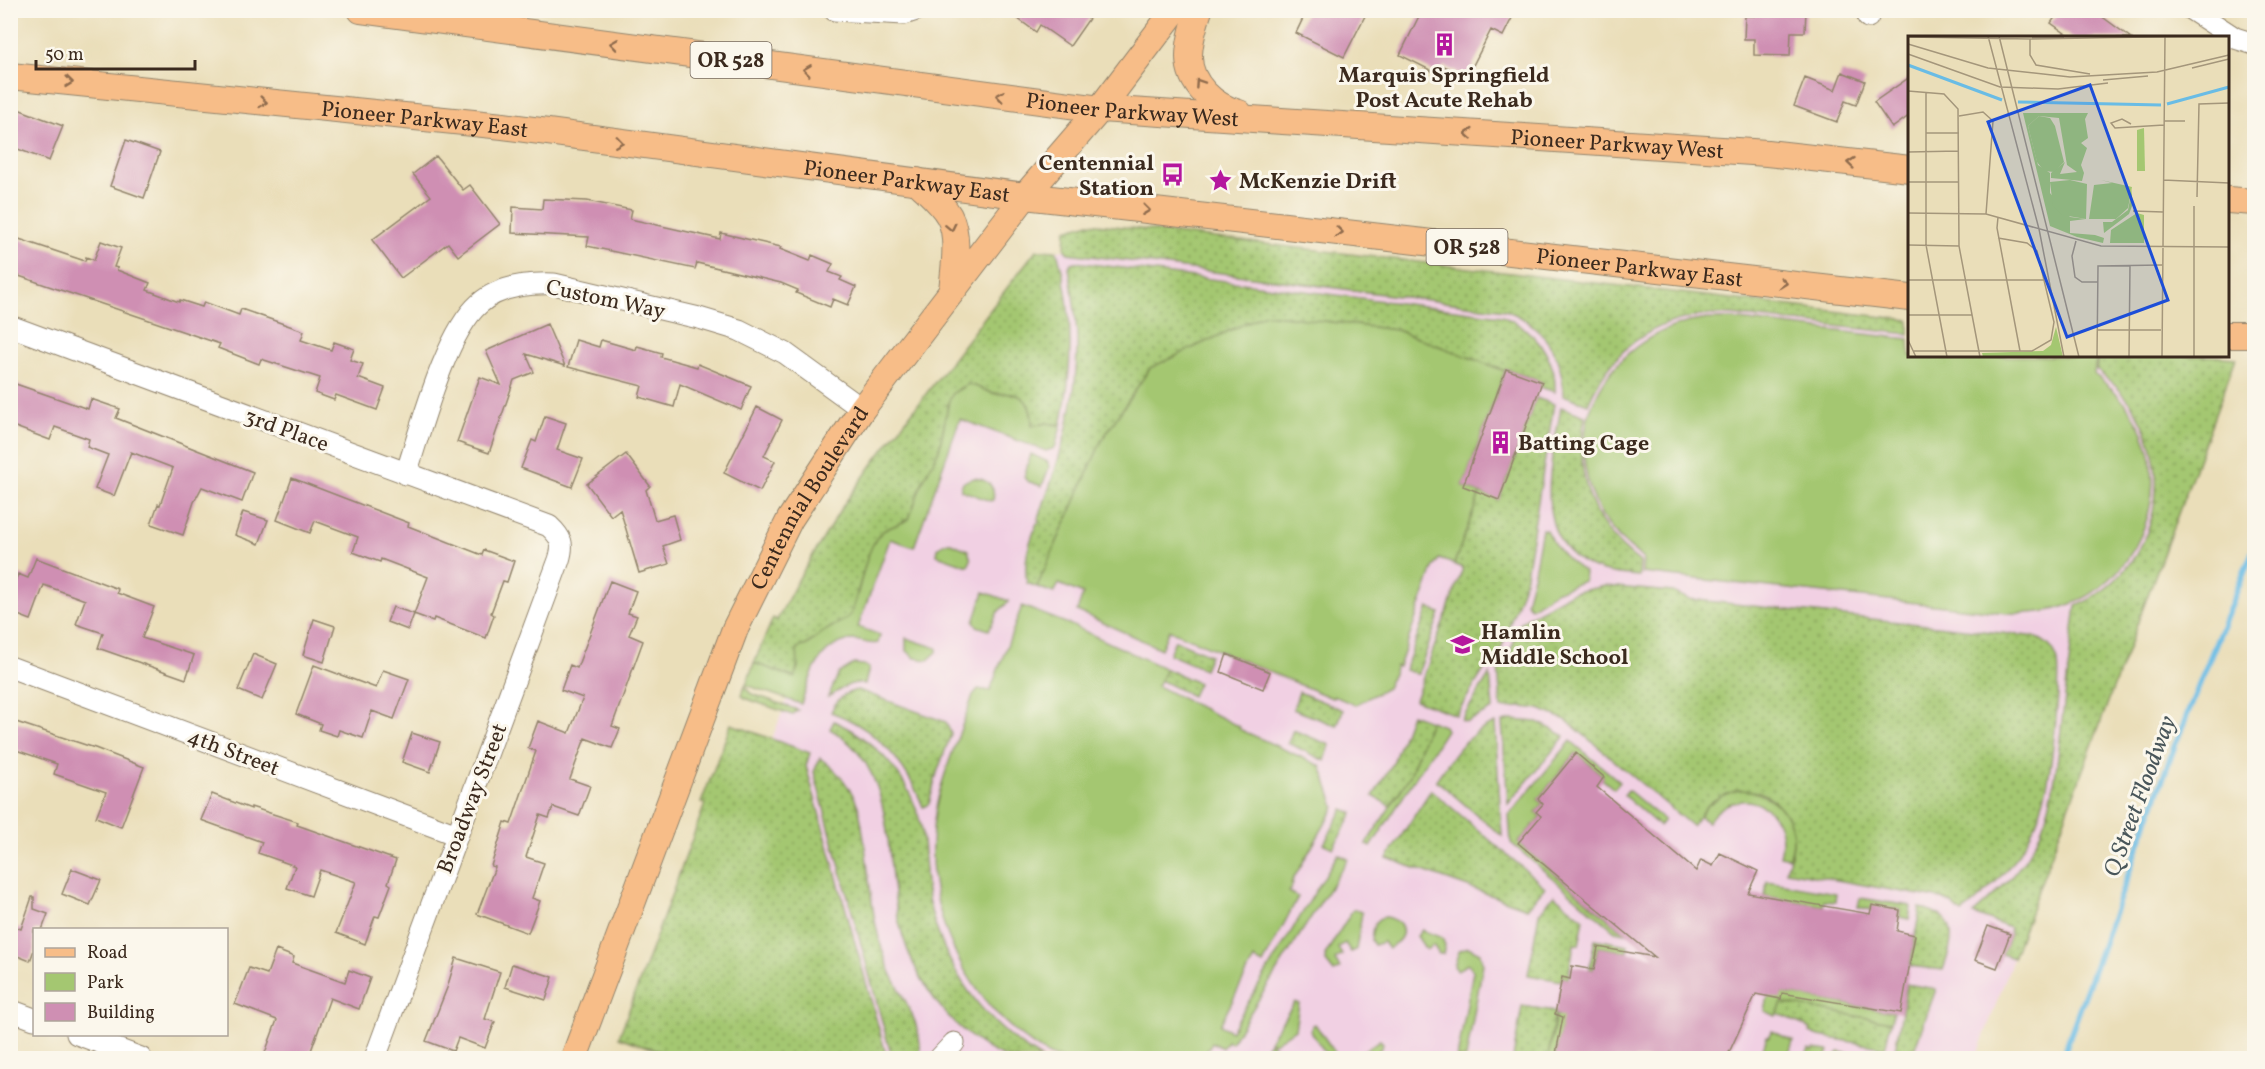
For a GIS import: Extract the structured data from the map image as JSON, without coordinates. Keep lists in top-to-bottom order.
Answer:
{
  "streets": {
    "main road": [
      "OR 528",
      "Pioneer Parkway West",
      "Pioneer Parkway East",
      "Centennial Boulevard"
    ],
    "street": [
      "Custom Way",
      "3rd Place",
      "4th Street",
      "Broadway Street"
    ]
  },
  "crossings": [
    ["Pioneer Parkway West", "Centennial Boulevard"],
    ["Pioneer Parkway East", "Centennial Boulevard"],
    ["Custom Way", "3rd Place"],
    ["Custom Way", "Centennial Boulevard"],
    ["3rd Place", "Broadway Street"],
    ["4th Street", "Broadway Street"]
  ],
  "one_way": ["Pioneer Parkway West", "Pioneer Parkway East"],
  "water": ["Q Street Floodway"],
  "places": {
    "building": ["Marquis Springfield Post Acute Rehab", "Batting Cage"],
    "bus stop": ["Centennial Station"],
    "place": ["McKenzie Drift"],
    "school or university": ["Hamlin Middle School"]
  },
  "legend": ["Road", "Park", "Building"],
  "scale_bar": "50 m"
}
